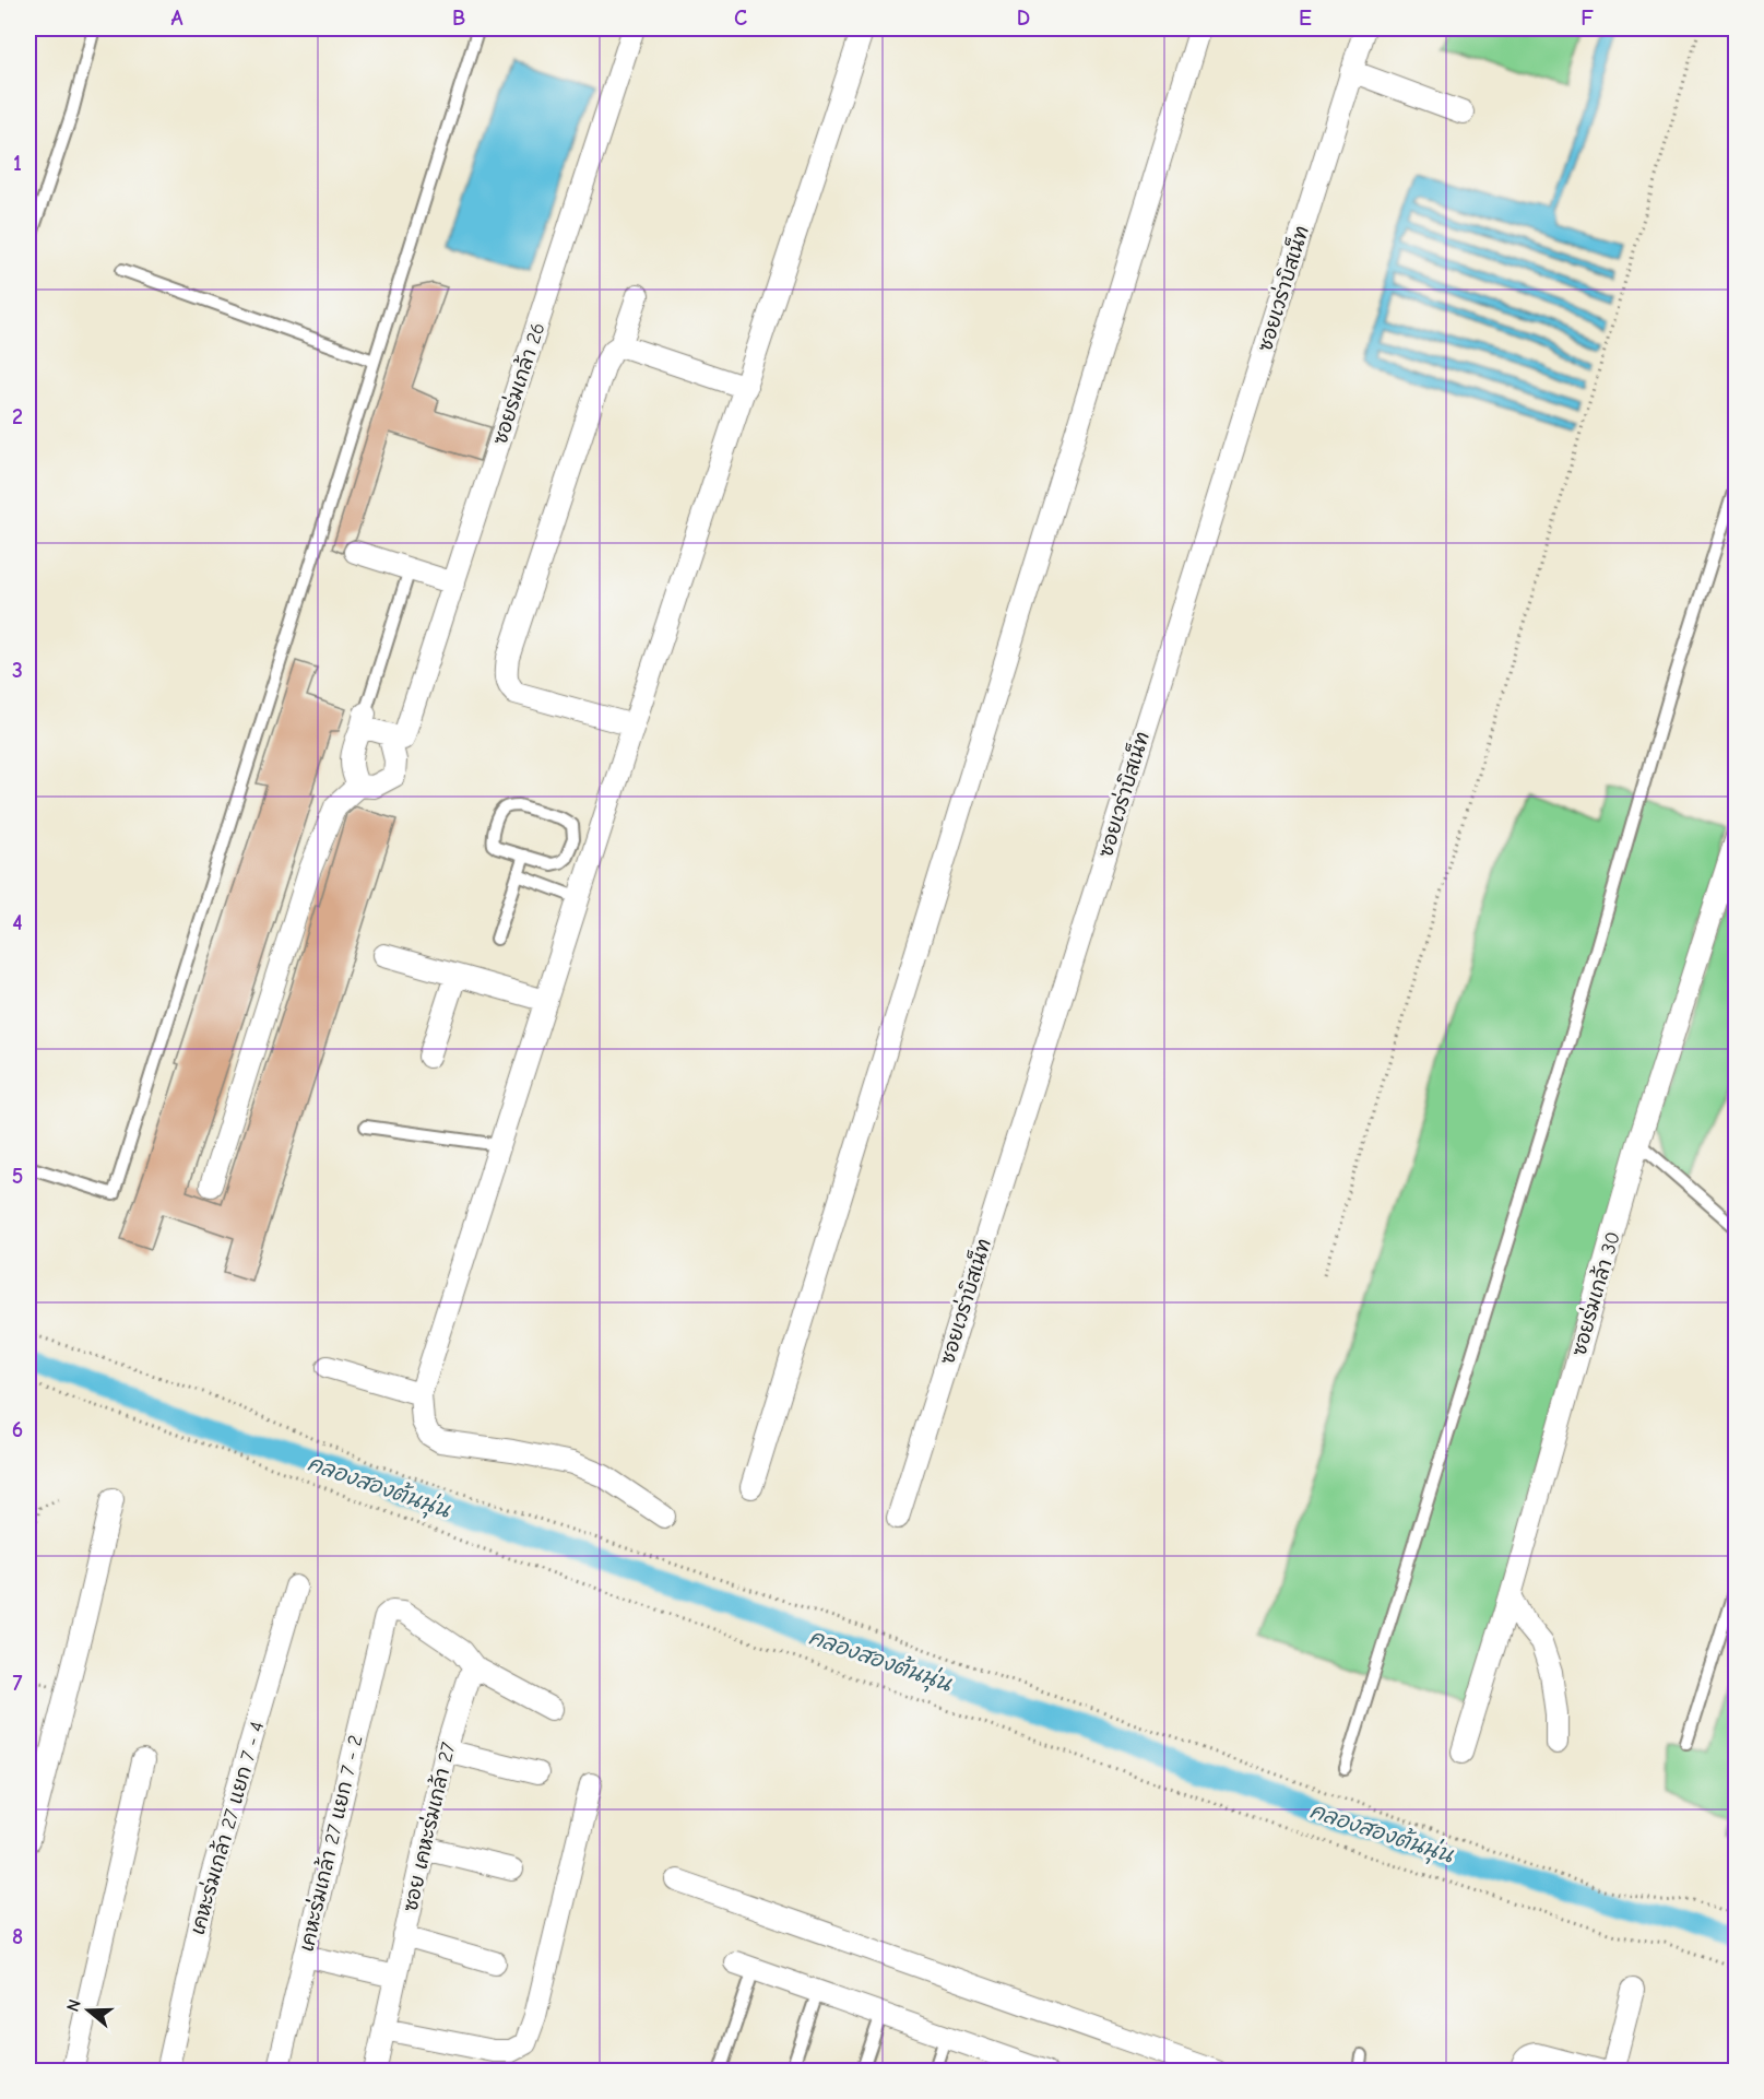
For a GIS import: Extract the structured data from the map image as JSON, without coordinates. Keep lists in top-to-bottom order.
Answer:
{
  "streets": {
    "street": [
      "ซอยเวร่าบิสเน็ท",
      "ซอยร่มเกล้า 26",
      "ซอยร่มเกล้า 30",
      "ซอย เคหะร่มเกล้า 27",
      "เคหะร่มเกล้า 27 แยก 7 - 4",
      "เคหะร่มเกล้า 27 แยก 7 - 2"
    ]
  },
  "crossings": [
    ["ซอย เคหะร่มเกล้า 27", "เคหะร่มเกล้า 27 แยก 7 - 2"]
  ],
  "water": ["คลองสองต้นนุ่น"],
  "north": "left",
  "grid": {
    "columns": [
      "A",
      "B",
      "C",
      "D",
      "E",
      "F"
    ],
    "rows": [
      "1",
      "2",
      "3",
      "4",
      "5",
      "6",
      "7",
      "8"
    ]
  }
}
